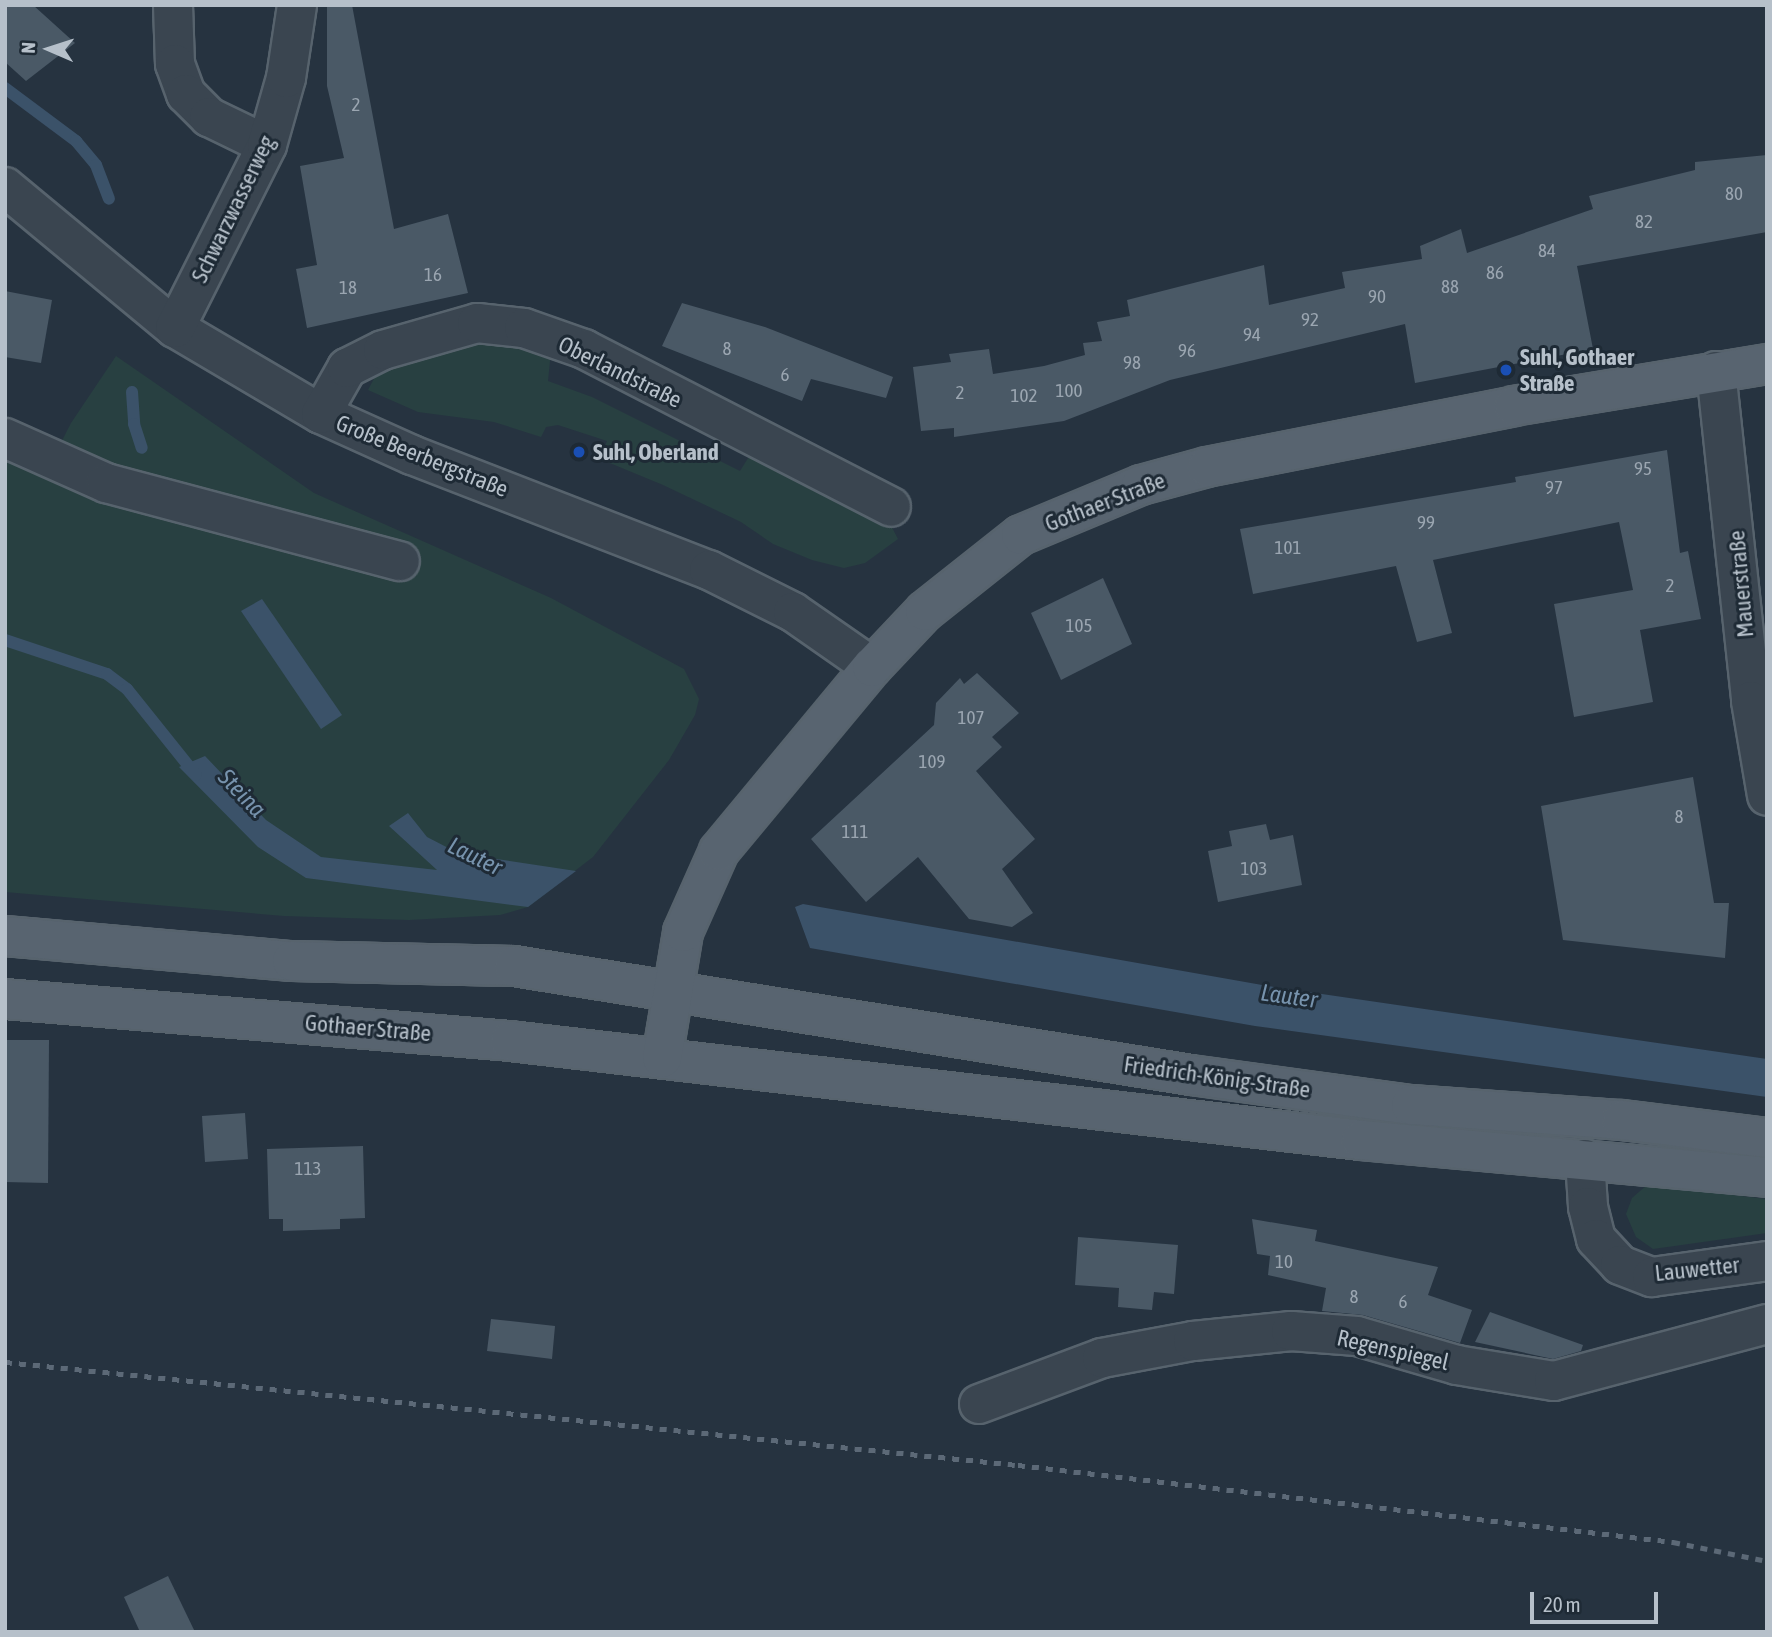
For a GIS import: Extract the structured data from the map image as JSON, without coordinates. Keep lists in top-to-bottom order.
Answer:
{
  "streets": {
    "main road": ["Gothaer Straße", "Friedrich-König-Straße"],
    "street": [
      "Schwarzwasserweg",
      "Oberlandstraße",
      "Große Beerbergstraße",
      "Mauerstraße",
      "Lauwetter",
      "Regenspiegel"
    ]
  },
  "crossings": [
    ["Schwarzwasserweg", "Große Beerbergstraße"],
    ["Oberlandstraße", "Große Beerbergstraße"],
    ["Große Beerbergstraße", "Gothaer Straße"],
    ["Gothaer Straße", "Mauerstraße"],
    ["Gothaer Straße", "Friedrich-König-Straße"]
  ],
  "water": ["Steina", "Lauter"],
  "places": ["Suhl, Gothaer Straße", "Suhl, Oberland"],
  "house_numbers": [
    "2",
    "80",
    "82",
    "84",
    "86",
    "16",
    "88",
    "18",
    "90",
    "92",
    "94",
    "8",
    "96",
    "98",
    "6",
    "100",
    "2",
    "102",
    "95",
    "97",
    "99",
    "101",
    "2",
    "105",
    "107",
    "109",
    "8",
    "111",
    "103",
    "113",
    "10",
    "8",
    "6"
  ],
  "scale_bar": "20 m",
  "north": "left"
}
